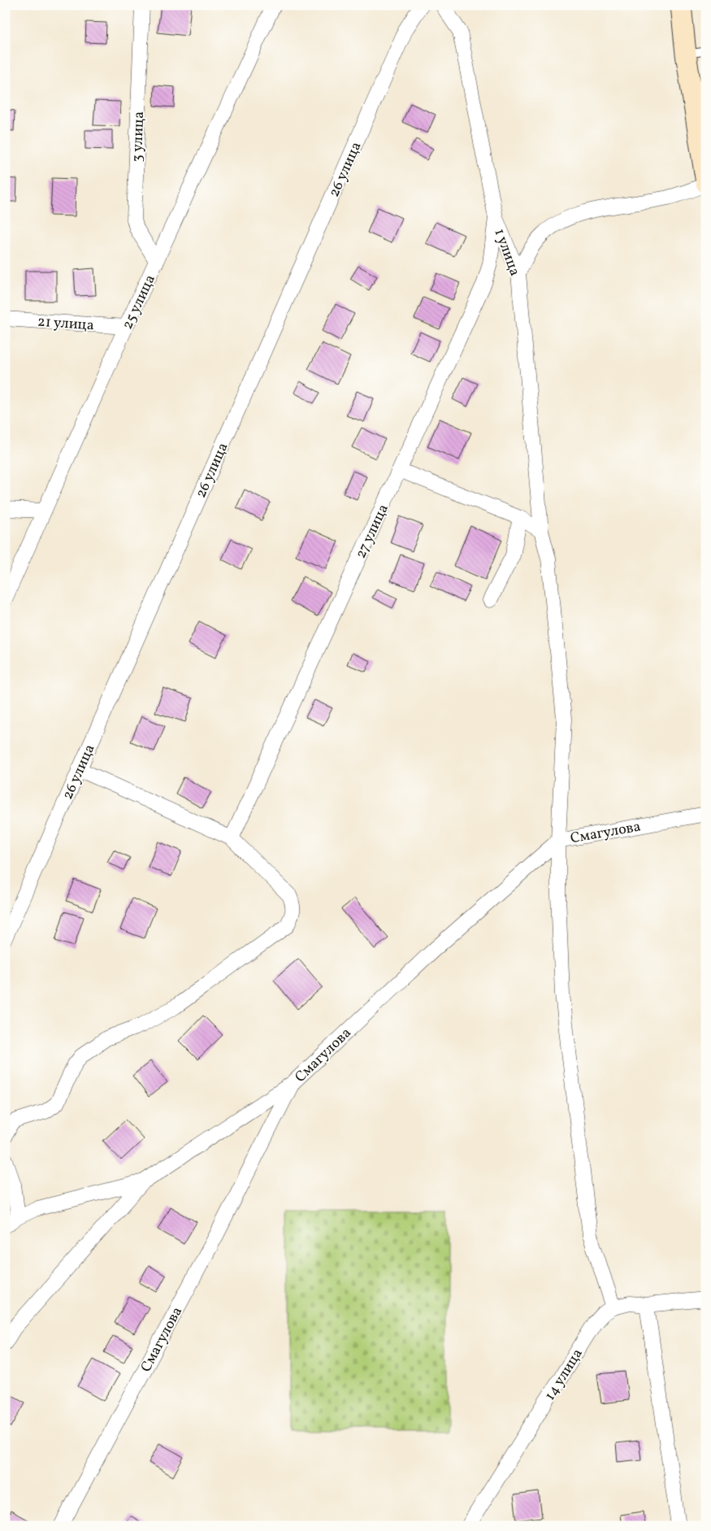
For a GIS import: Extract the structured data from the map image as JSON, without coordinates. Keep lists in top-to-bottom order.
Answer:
{
  "streets": {
    "street": [
      "3 улица",
      "26 улица",
      "1 улица",
      "25 улица",
      "21 улица",
      "27 улица",
      "Смагулова",
      "14 улица"
    ]
  },
  "crossings": [
    ["3 улица", "25 улица"],
    ["1 улица", "27 улица"],
    ["1 улица", "Смагулова"],
    ["1 улица", "14 улица"],
    ["25 улица", "21 улица"]
  ]
}
